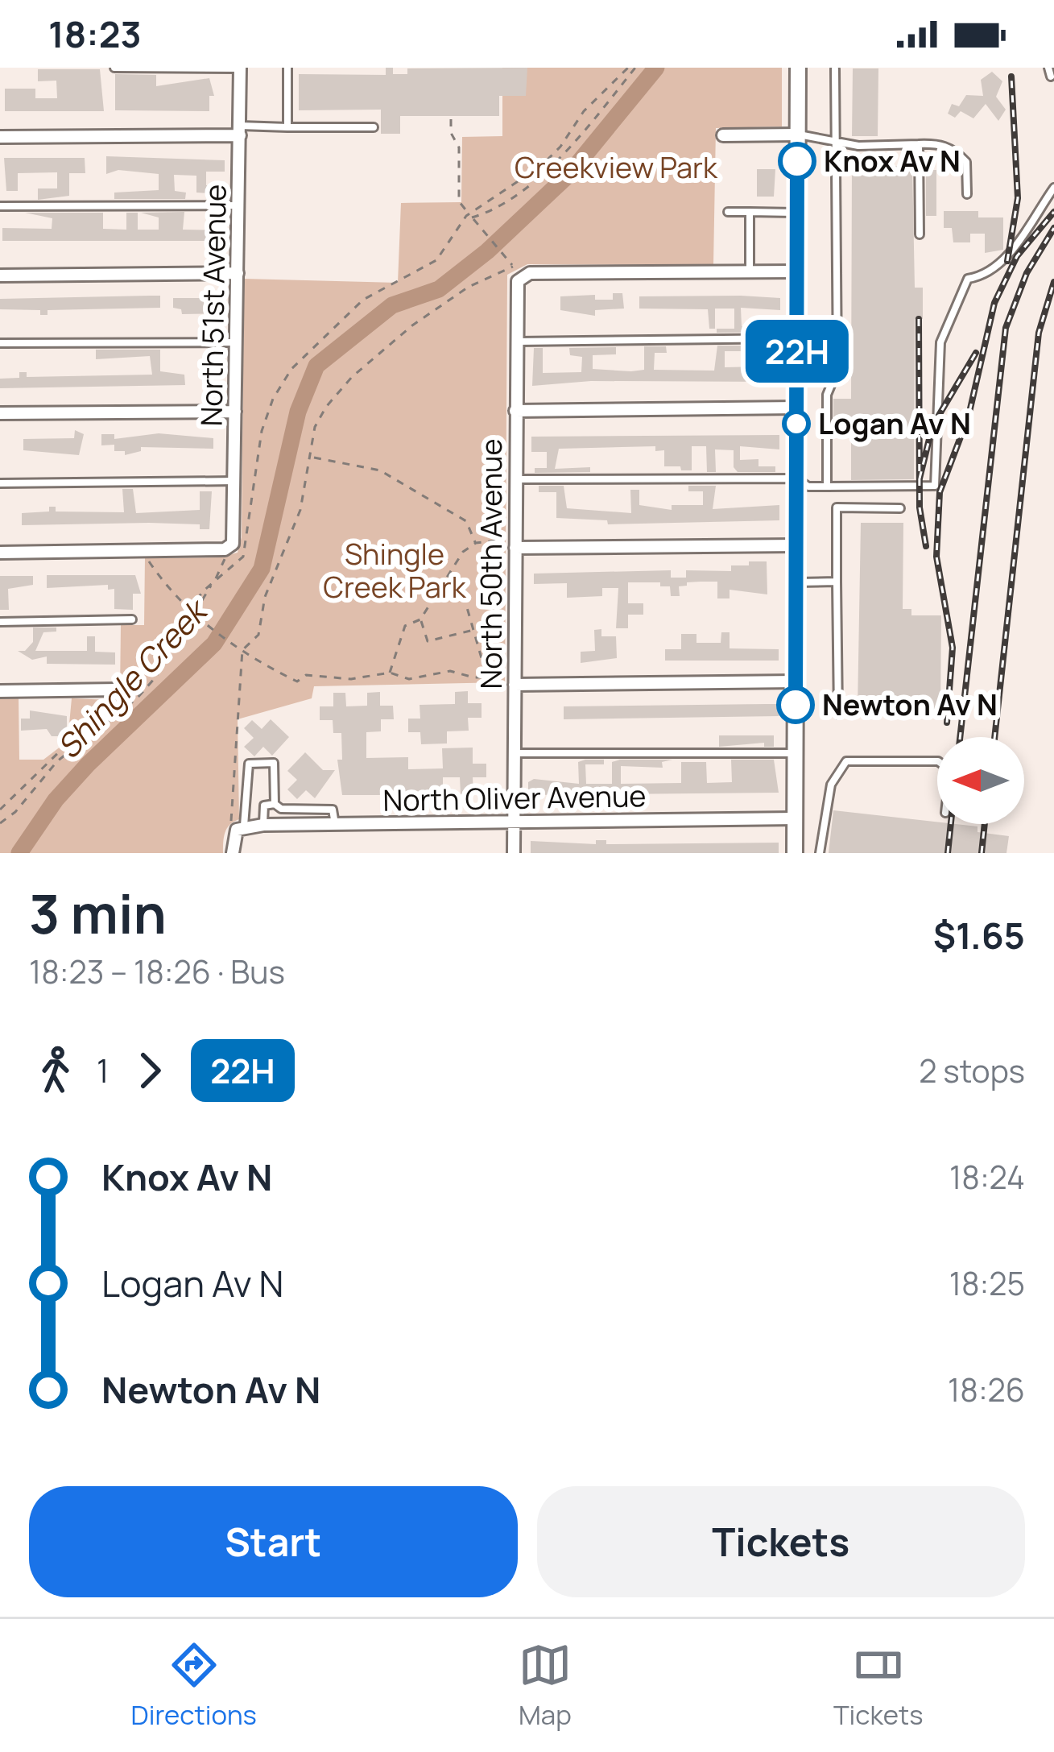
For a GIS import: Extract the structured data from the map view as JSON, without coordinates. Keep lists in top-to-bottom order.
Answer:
{
  "streets": {
    "street": ["North 51st Avenue", "North 50th Avenue", "North Oliver Avenue"]
  },
  "crossings": [
    ["North 50th Avenue", "North Oliver Avenue"]
  ],
  "water": ["Shingle Creek"],
  "parks": ["Creekview Park", "Shingle Creek Park"],
  "places": ["Knox Av N", "Logan Av N", "Newton Av N"],
  "lines": ["bus line 22H"],
  "north": "left",
  "page": {
    "status": "18:23",
    "on_map": "22H",
    "heading": ["3 min", "18:23 – 18:26 · Bus", "$1.65"],
    "legs": ["1", "22H", "2 stops"],
    "list": [
      {
        "name": "Knox Av N",
        "value": "18:24"
      },
      {
        "name": "Logan Av N",
        "value": "18:25"
      },
      {
        "name": "Newton Av N",
        "value": "18:26"
      }
    ],
    "buttons": ["Start", "Tickets"],
    "tabs": ["Directions", "Map", "Tickets"]
  }
}
